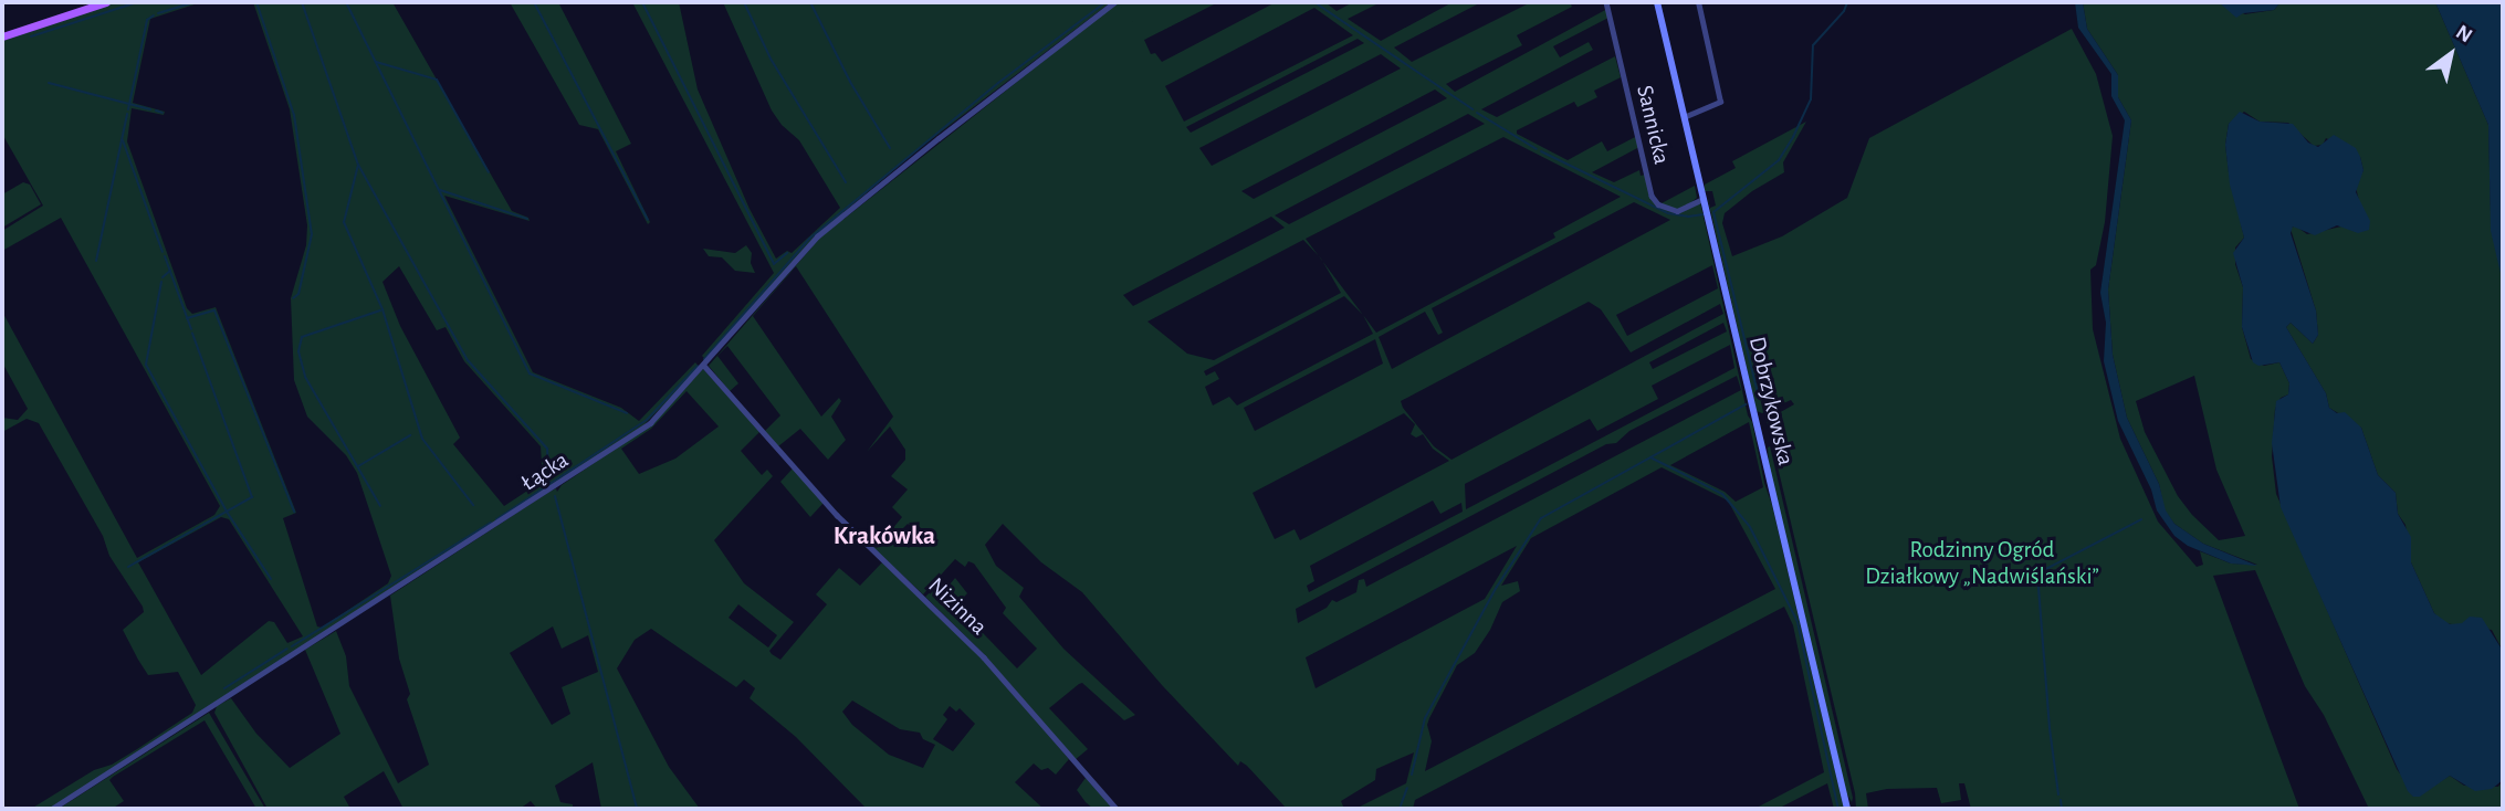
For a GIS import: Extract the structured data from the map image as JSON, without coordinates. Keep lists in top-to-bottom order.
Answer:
{
  "streets": {
    "main road": ["Dobrzykowska"],
    "street": ["Sannicka", "Łącka", "Nizinna"]
  },
  "crossings": [
    ["Sannicka", "Dobrzykowska"],
    ["Łącka", "Nizinna"]
  ],
  "districts": ["Krakówka"],
  "parks": ["Rodzinny Ogród Działkowy „Nadwiślański”"],
  "north": "top right"
}
